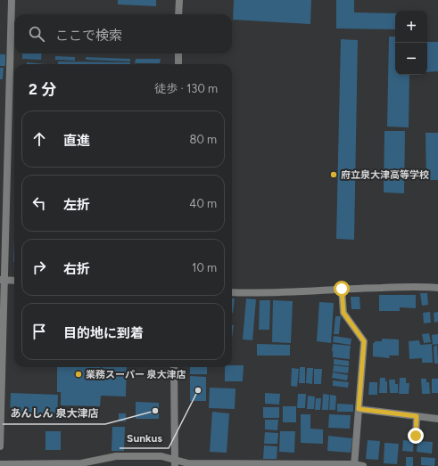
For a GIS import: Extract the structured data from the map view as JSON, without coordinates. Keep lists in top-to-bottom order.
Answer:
{
  "places": [
    "府立泉大津高等学校",
    "業務スーパー 泉大津店",
    "Sunkus",
    "あんしん 泉大津店"
  ],
  "page": {
    "map_buttons": ["+", "−"],
    "search": "ここで検索",
    "heading": ["2 分", "徒歩 · 130 m"],
    "list": [
      ["直進", "80 m"],
      ["左折", "40 m"],
      ["右折", "10 m"],
      "目的地に到着"
    ]
  }
}
